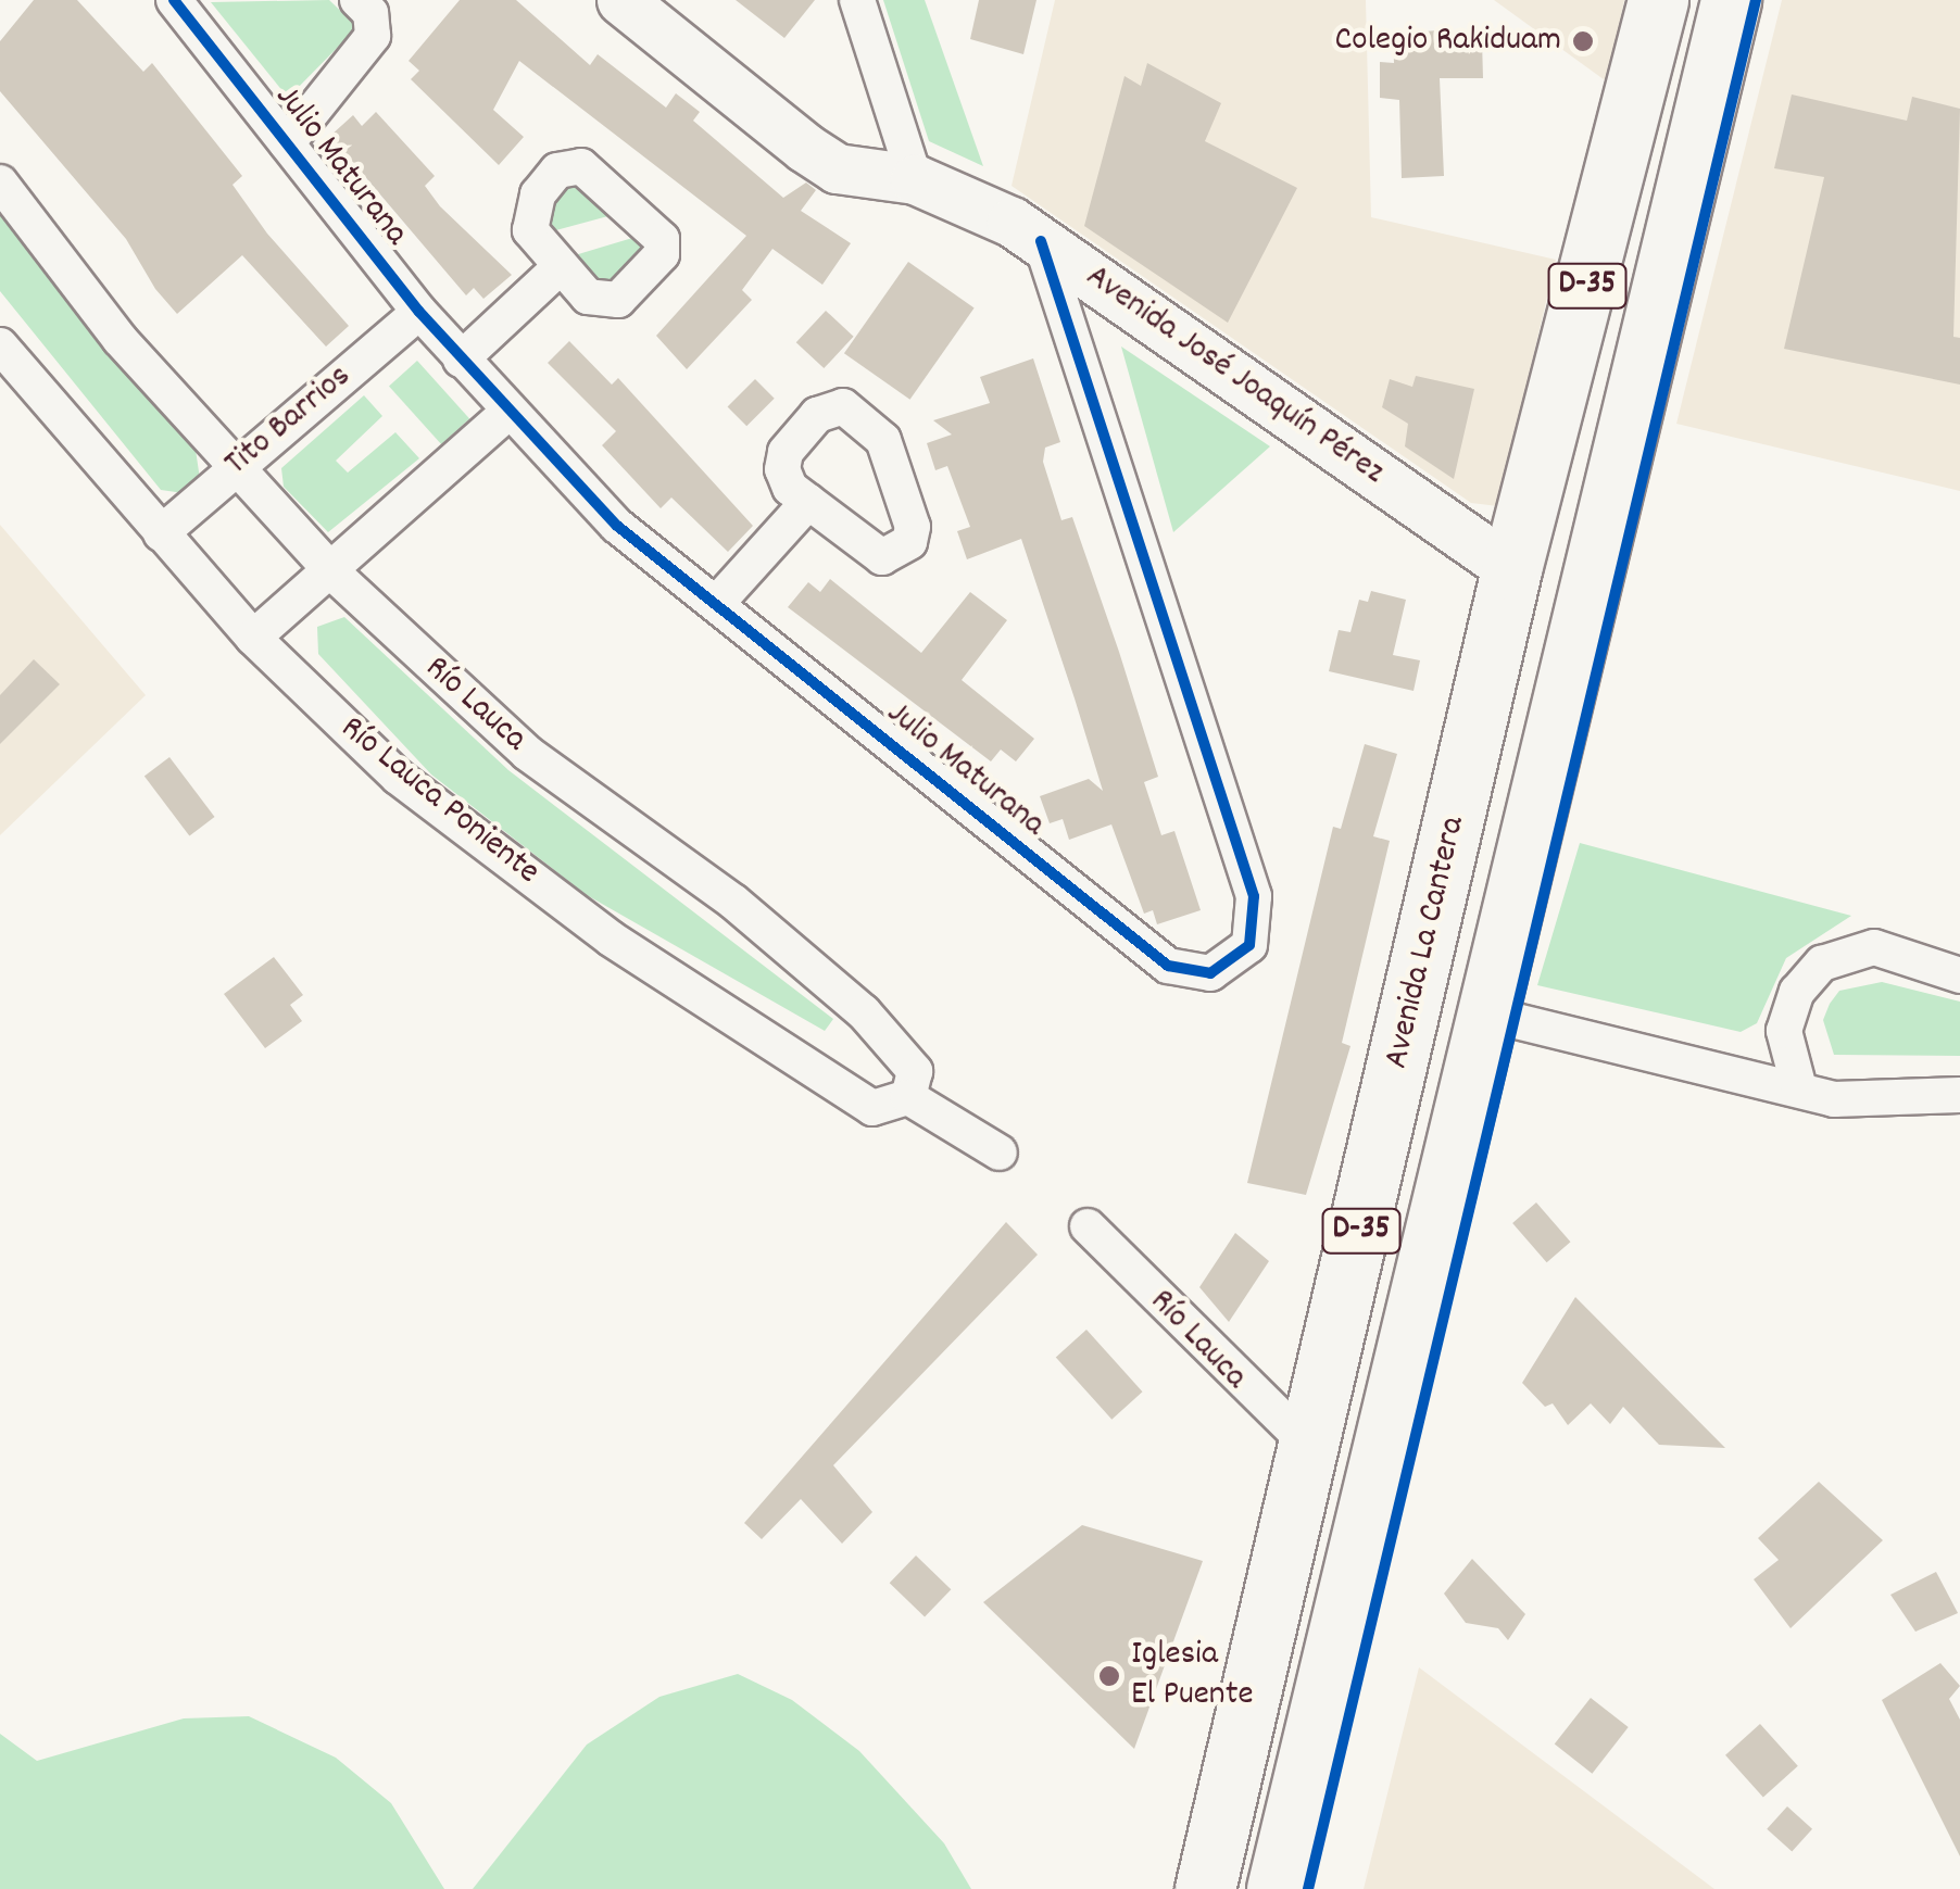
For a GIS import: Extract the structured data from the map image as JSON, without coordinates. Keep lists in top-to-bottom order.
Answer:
{
  "streets": {
    "highway": ["D-35", "Avenida La Cantera"],
    "main road": ["Avenida José Joaquín Pérez"],
    "street": [
      "Julio Maturana",
      "Tito Barrios",
      "Río Lauca",
      "Río Lauca Poniente"
    ]
  },
  "crossings": [
    ["Julio Maturana", "Avenida José Joaquín Pérez"],
    ["Julio Maturana", "Tito Barrios"],
    ["Avenida José Joaquín Pérez", "Avenida La Cantera"],
    ["Tito Barrios", "Río Lauca"],
    ["Tito Barrios", "Río Lauca Poniente"],
    ["Río Lauca", "Río Lauca Poniente"],
    ["Río Lauca", "Avenida La Cantera"]
  ],
  "places": ["Colegio Rakiduam", "Iglesia El Puente"]
}
